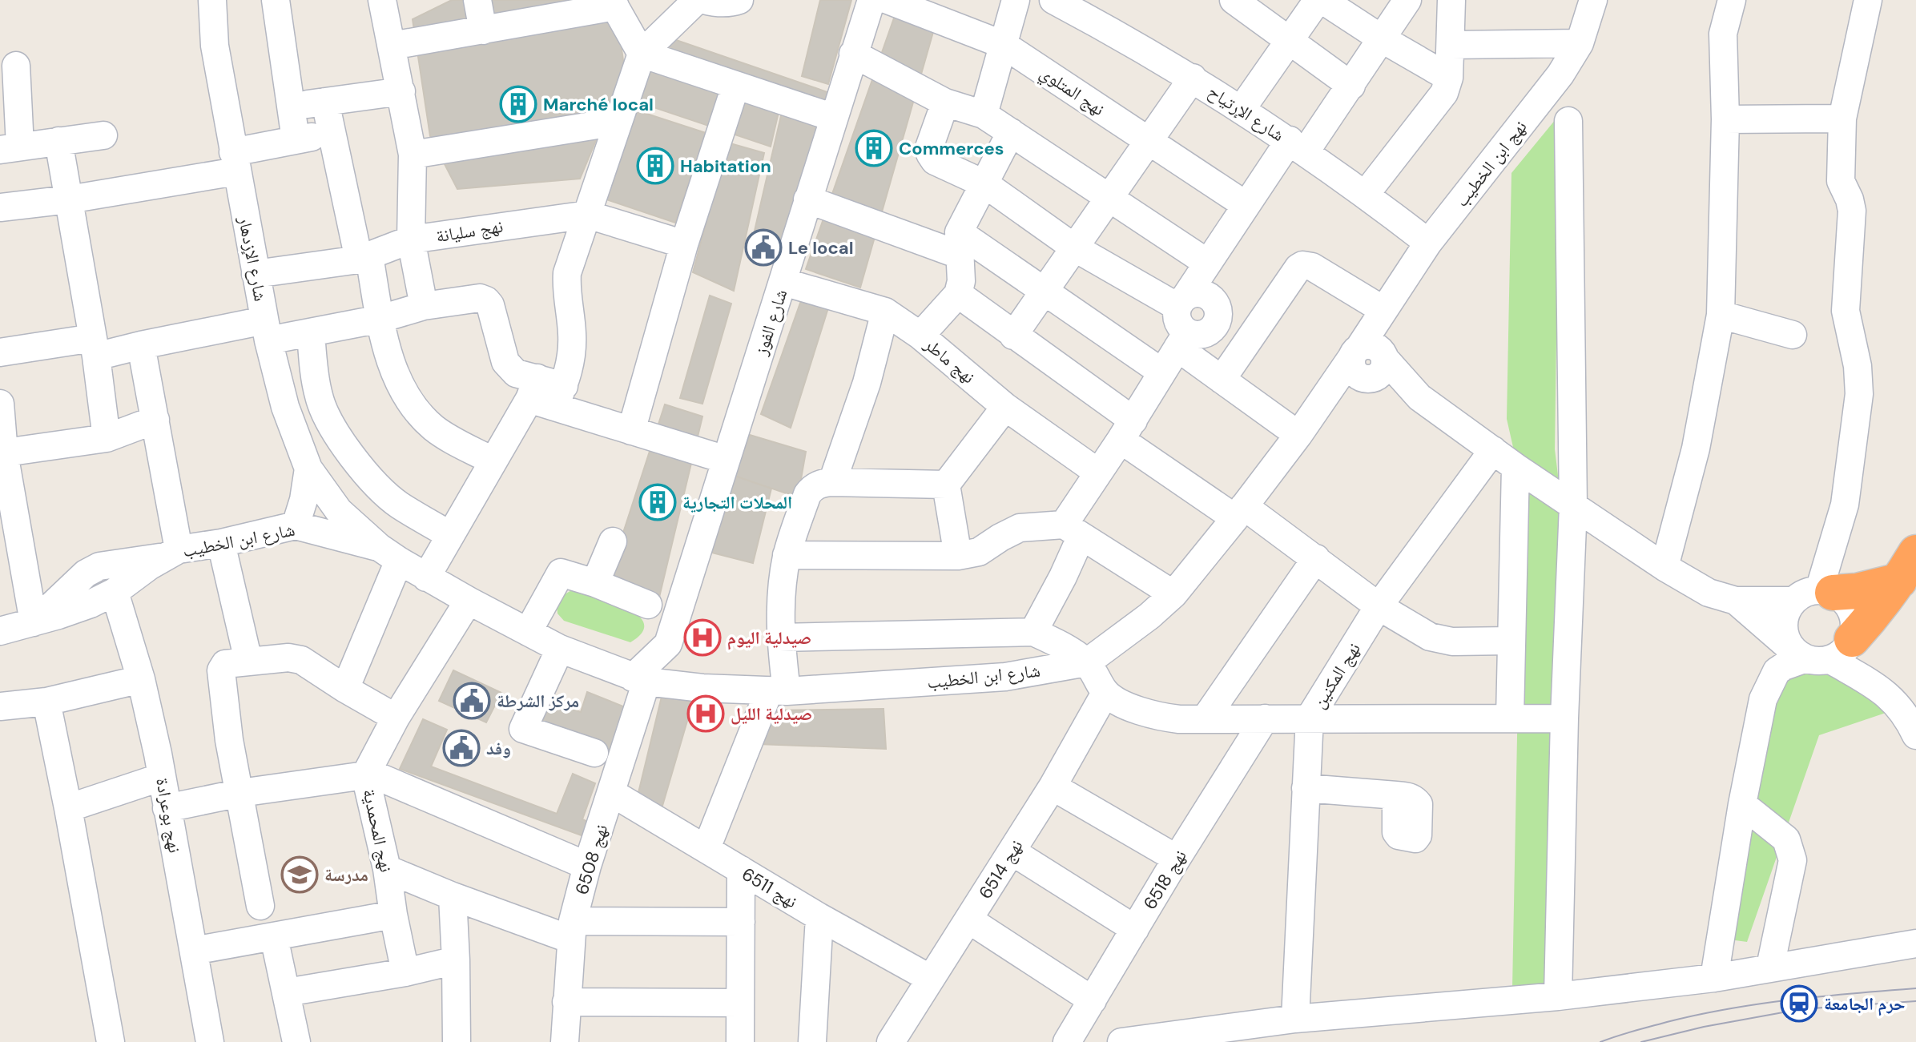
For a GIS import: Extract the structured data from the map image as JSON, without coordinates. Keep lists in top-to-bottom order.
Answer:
{
  "streets": {
    "street": [
      "نهج المتلوي",
      "شارع الإرتياح",
      "نهج ابن الخطيب",
      "نهج سليانة",
      "شارع الإزدهار",
      "شارع الفوز",
      "نهج ماطر",
      "شارع ابن الخطيب",
      "نهج المكنين",
      "نهج بوعرادة",
      "نهج المحمدية",
      "نهج 6508",
      "نهج 6514",
      "نهج 6518",
      "نهج 6511"
    ]
  },
  "crossings": [
    ["شارع الإرتياح", "نهج ابن الخطيب"],
    ["نهج ابن الخطيب", "شارع ابن الخطيب"],
    ["نهج سليانة", "شارع الإزدهار"],
    ["شارع الإزدهار", "شارع ابن الخطيب"],
    ["شارع الفوز", "نهج ماطر"],
    ["شارع الفوز", "شارع ابن الخطيب"],
    ["شارع الفوز", "نهج 6508"],
    ["شارع ابن الخطيب", "نهج بوعرادة"],
    ["شارع ابن الخطيب", "نهج المحمدية"],
    ["شارع ابن الخطيب", "نهج 6508"],
    ["نهج 6508", "نهج 6511"],
    ["نهج 6514", "نهج 6511"]
  ],
  "places": {
    "building": [
      "Marché local",
      "Commerces",
      "Habitation",
      "المحلات التجارية"
    ],
    "public building": ["Le local", "مركز الشرطة", "وفد"],
    "hospital": ["صيدلية اليوم", "صيدلية الليل"],
    "school or university": ["مدرسة"],
    "station": ["حرم الجامعة"]
  }
}
